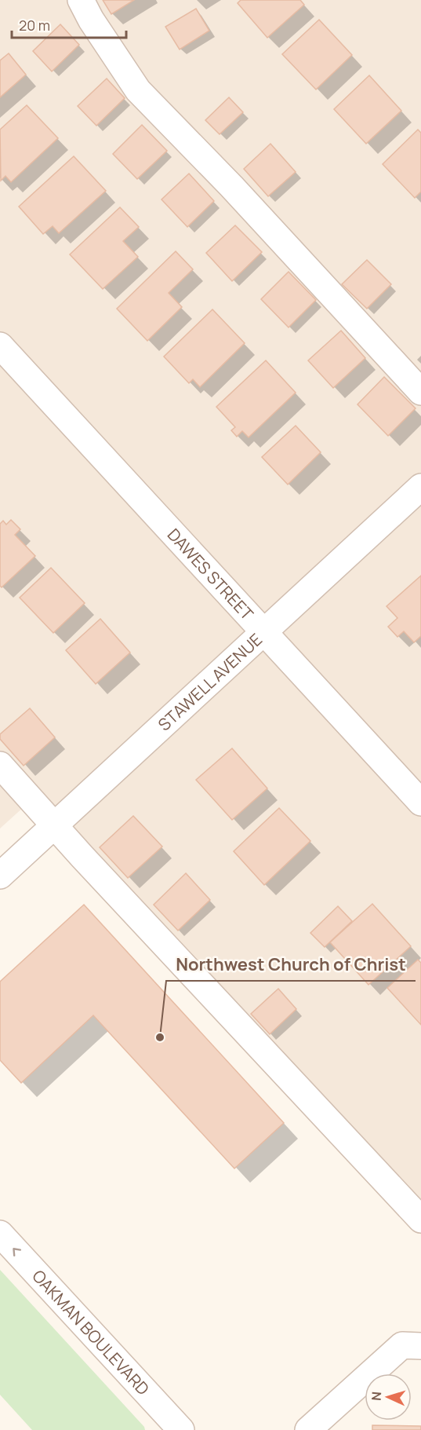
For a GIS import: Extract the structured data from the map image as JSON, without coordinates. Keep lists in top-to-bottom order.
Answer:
{
  "streets": {
    "street": ["DAWES STREET", "STAWELL AVENUE", "OAKMAN BOULEVARD"]
  },
  "crossings": [
    ["DAWES STREET", "STAWELL AVENUE"]
  ],
  "one_way": ["OAKMAN BOULEVARD"],
  "places": ["Northwest Church of Christ"],
  "scale_bar": "20 m",
  "north": "left"
}
